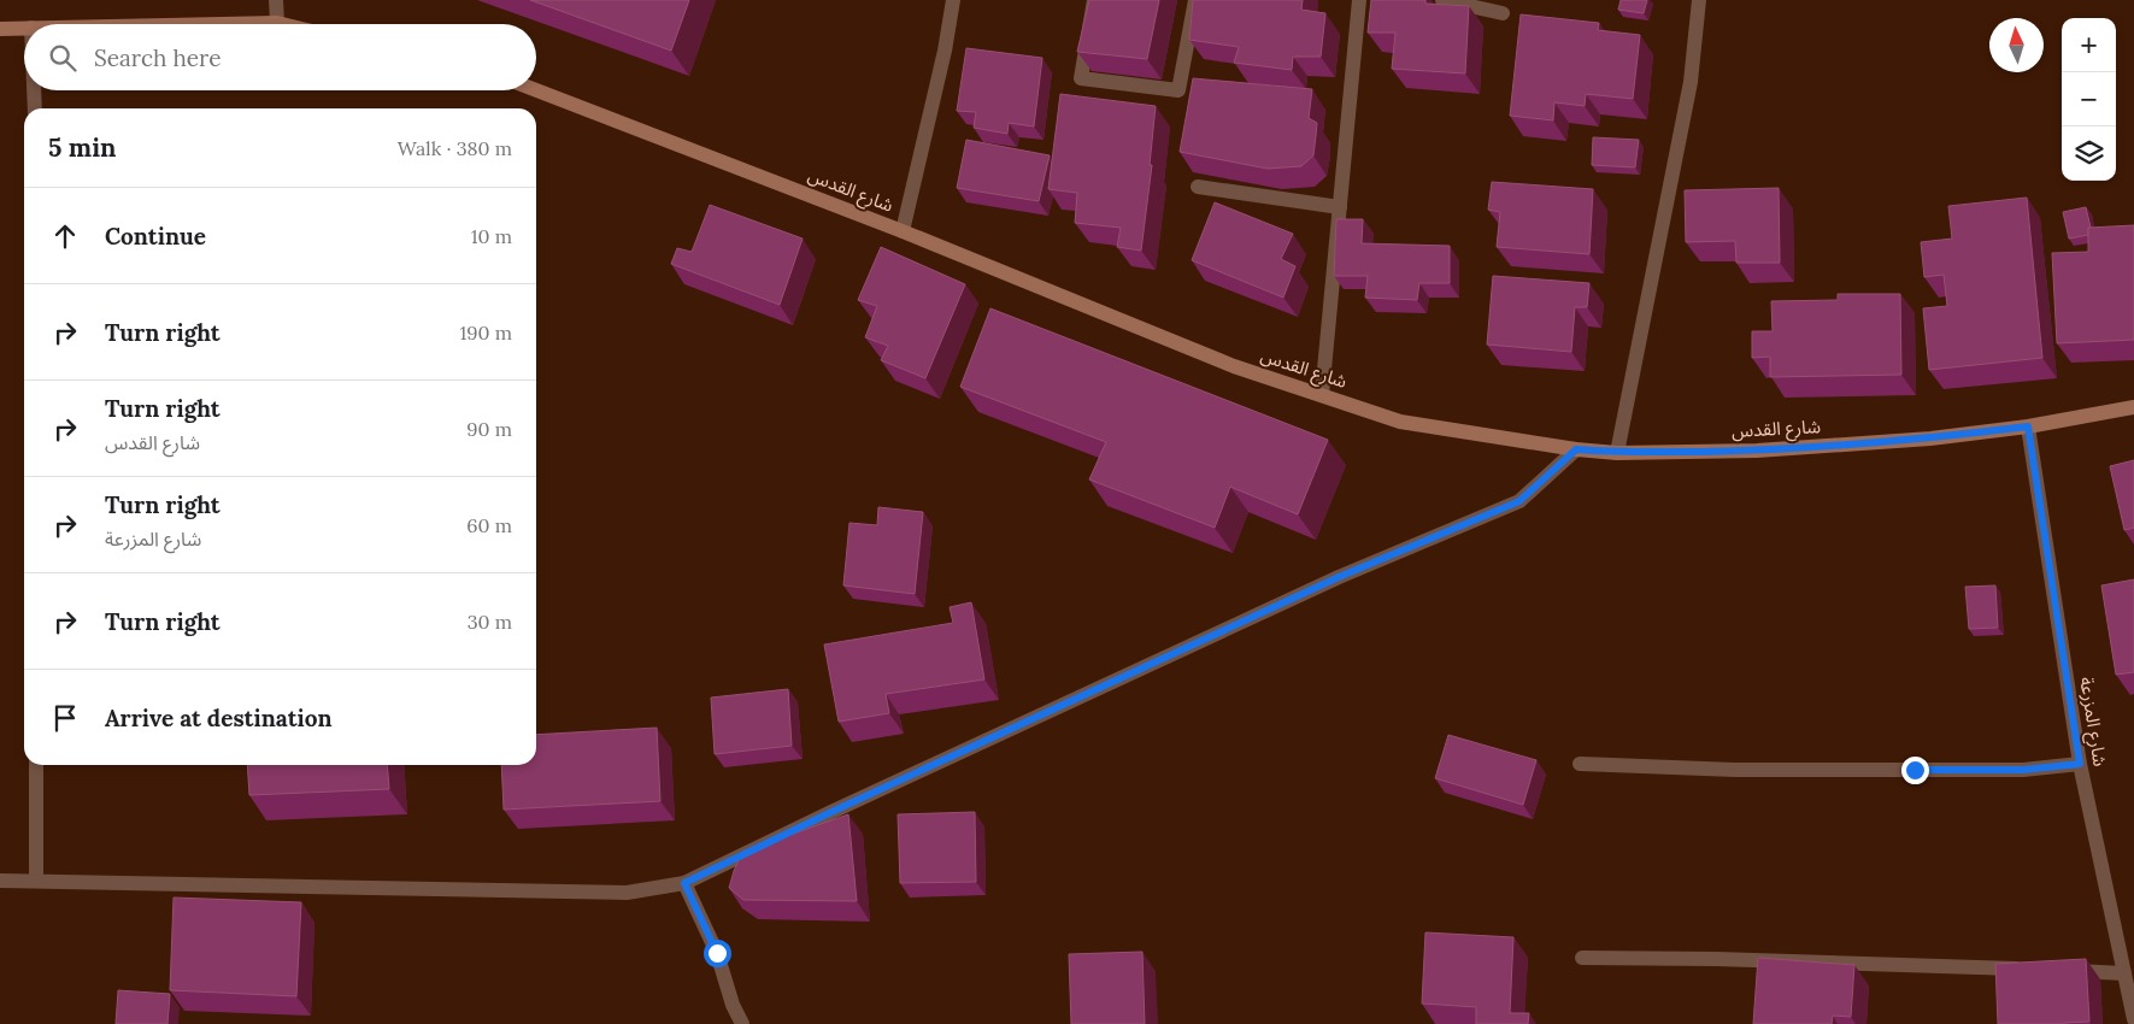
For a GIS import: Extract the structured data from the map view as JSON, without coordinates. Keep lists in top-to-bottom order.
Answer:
{
  "streets": {
    "main road": ["شارع القدس"],
    "street": ["شارع المزرعة"]
  },
  "crossings": [
    ["شارع القدس", "شارع المزرعة"]
  ],
  "north": "top",
  "page": {
    "map_buttons": ["+", "−"],
    "search": "Search here",
    "heading": ["5 min", "Walk · 380 m"],
    "list": [
      ["Continue", "10 m"],
      ["Turn right", "190 m"],
      ["Turn right", "شارع القدس", "90 m"],
      ["Turn right", "شارع المزرعة", "60 m"],
      ["Turn right", "30 m"],
      "Arrive at destination"
    ]
  }
}
